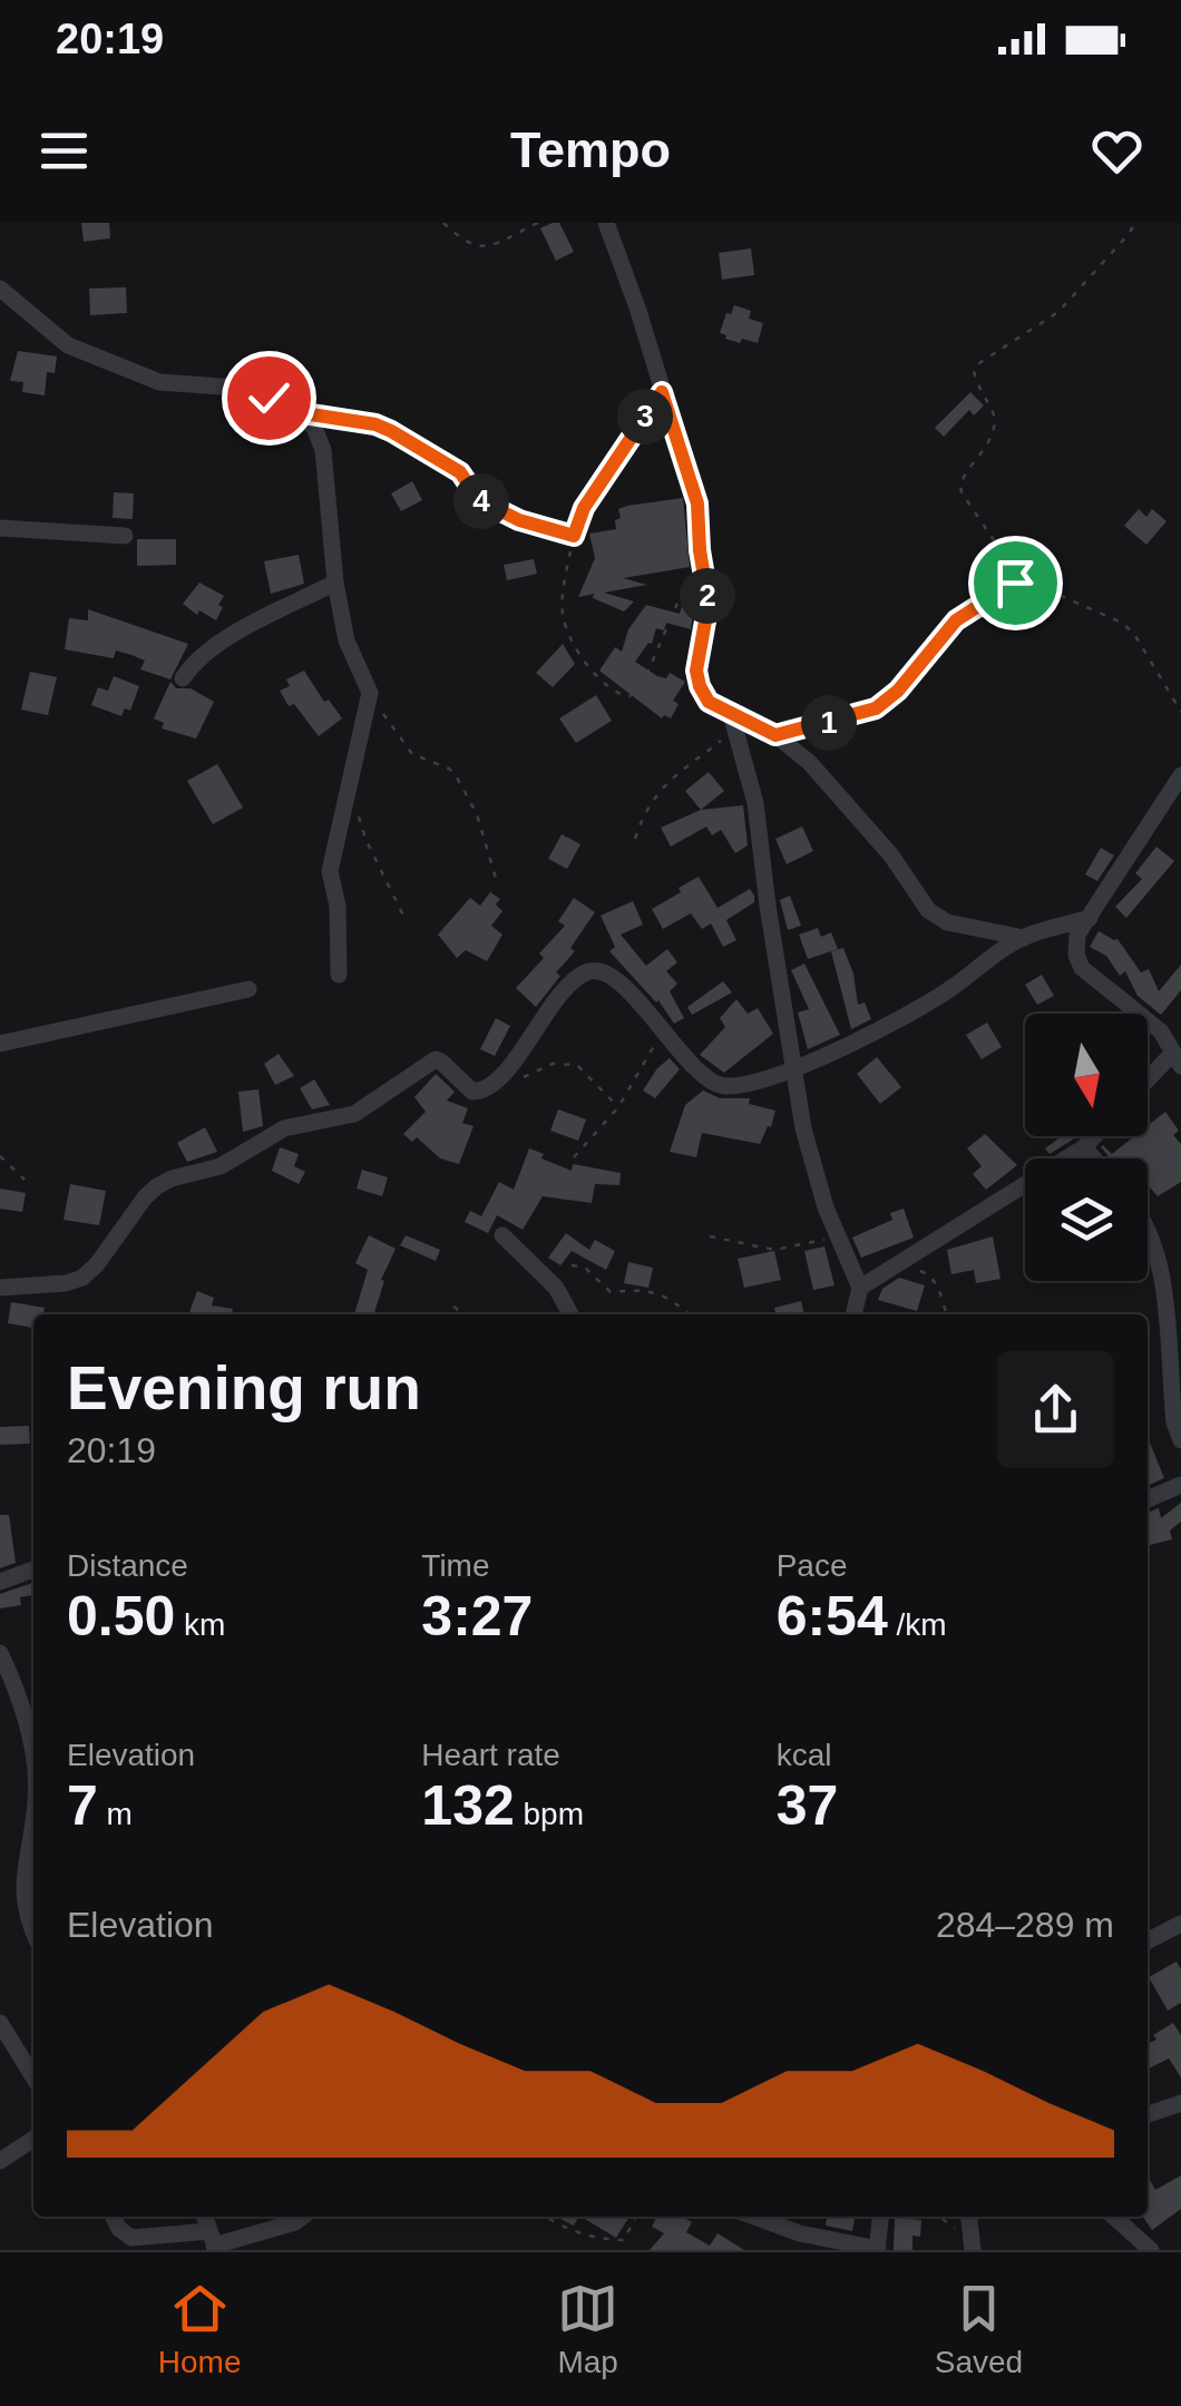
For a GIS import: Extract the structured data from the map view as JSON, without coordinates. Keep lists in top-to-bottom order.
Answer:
{
  "north": "bottom",
  "page": {
    "status": "20:19",
    "header": "Tempo",
    "pins": [
      "3",
      "4",
      "2",
      "1"
    ],
    "heading": ["Evening run", "20:19"],
    "stats": [
      ["Distance", "0.50 km"],
      ["Time", "3:27"],
      ["Pace", "6:54 /km"],
      ["Elevation", "7 m"],
      ["Heart rate", "132 bpm"],
      ["kcal", "37"]
    ],
    "chart": ["Elevation", "284–289 m"],
    "tabs": ["Home", "Map", "Saved"]
  }
}
